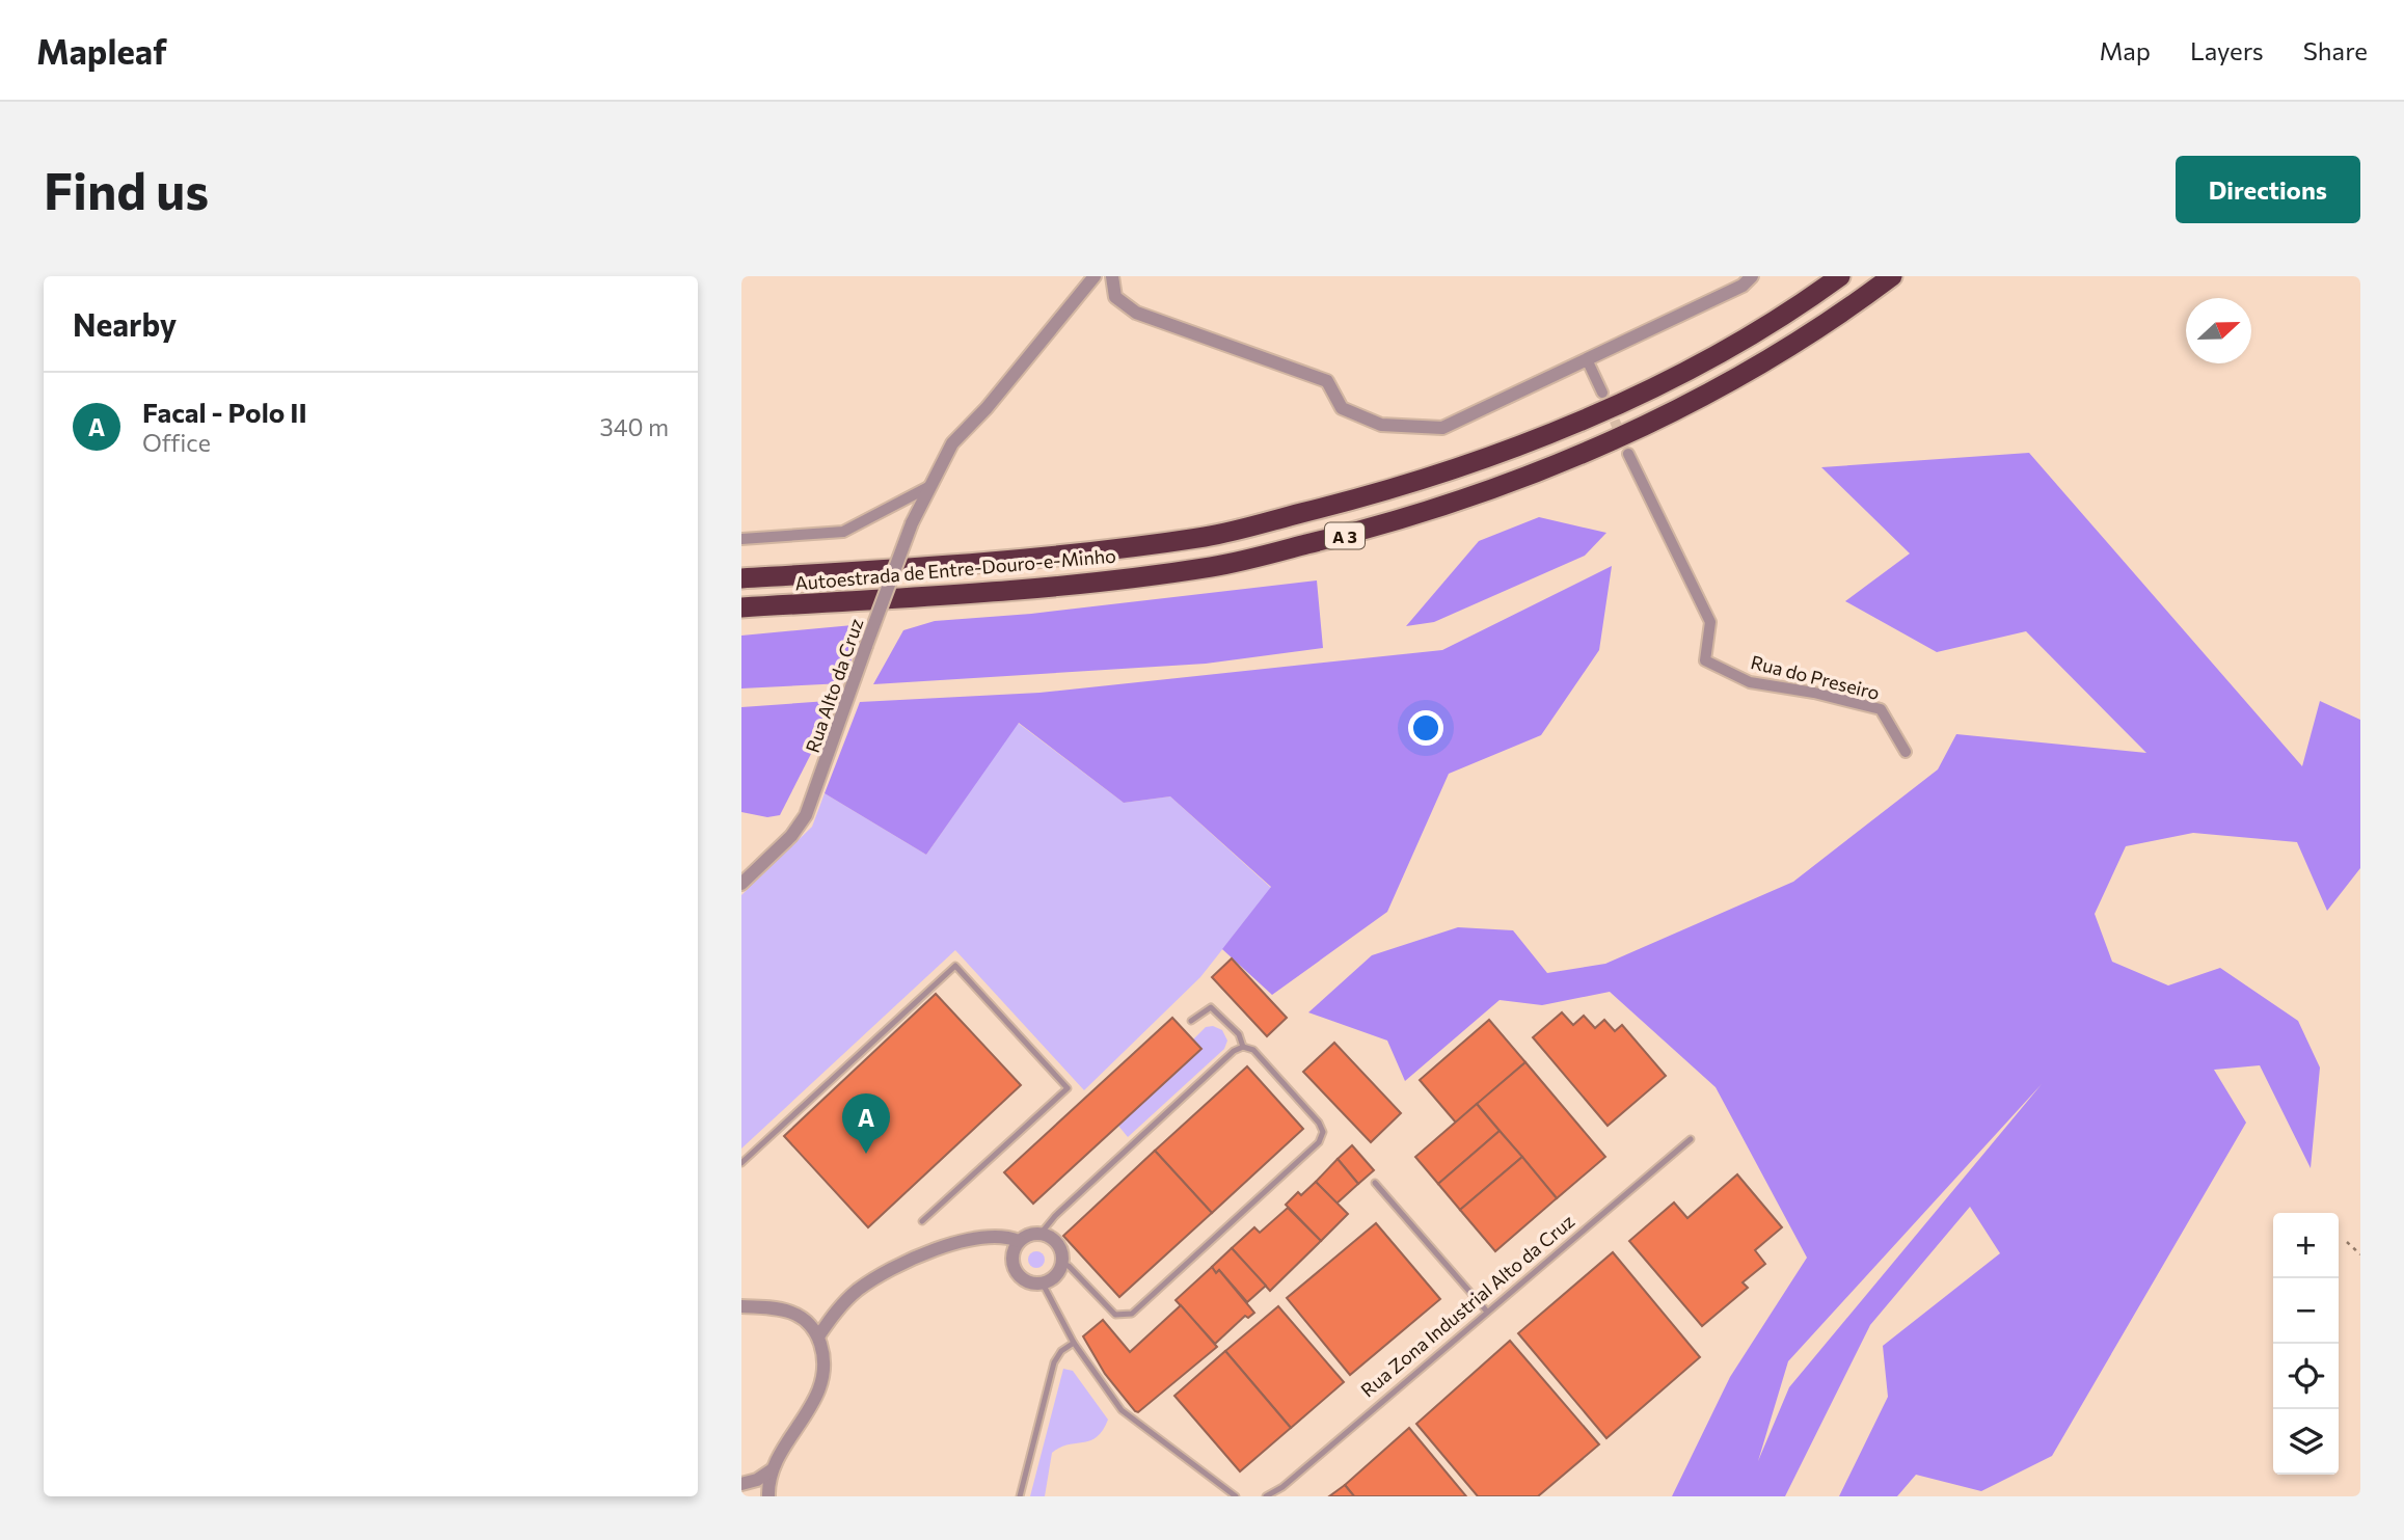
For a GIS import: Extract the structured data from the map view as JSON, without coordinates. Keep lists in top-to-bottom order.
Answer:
{
  "streets": {
    "highway": ["A 3", "Autoestrada de Entre-Douro-e-Minho"],
    "street": ["Rua do Preseiro", "Rua Alto da Cruz"],
    "lane": ["Rua Zona Industrial Alto da Cruz"]
  },
  "north": "right",
  "page": {
    "header": "Mapleaf",
    "nav": ["Map", "Layers", "Share"],
    "buttons": "Directions",
    "title": "Find us",
    "heading": "Nearby",
    "list": [
      {
        "mark": "A",
        "name": "Facal - Polo II",
        "note": "Office",
        "value": "340 m"
      }
    ],
    "pins": "A",
    "map_buttons": ["+", "−"]
  }
}
